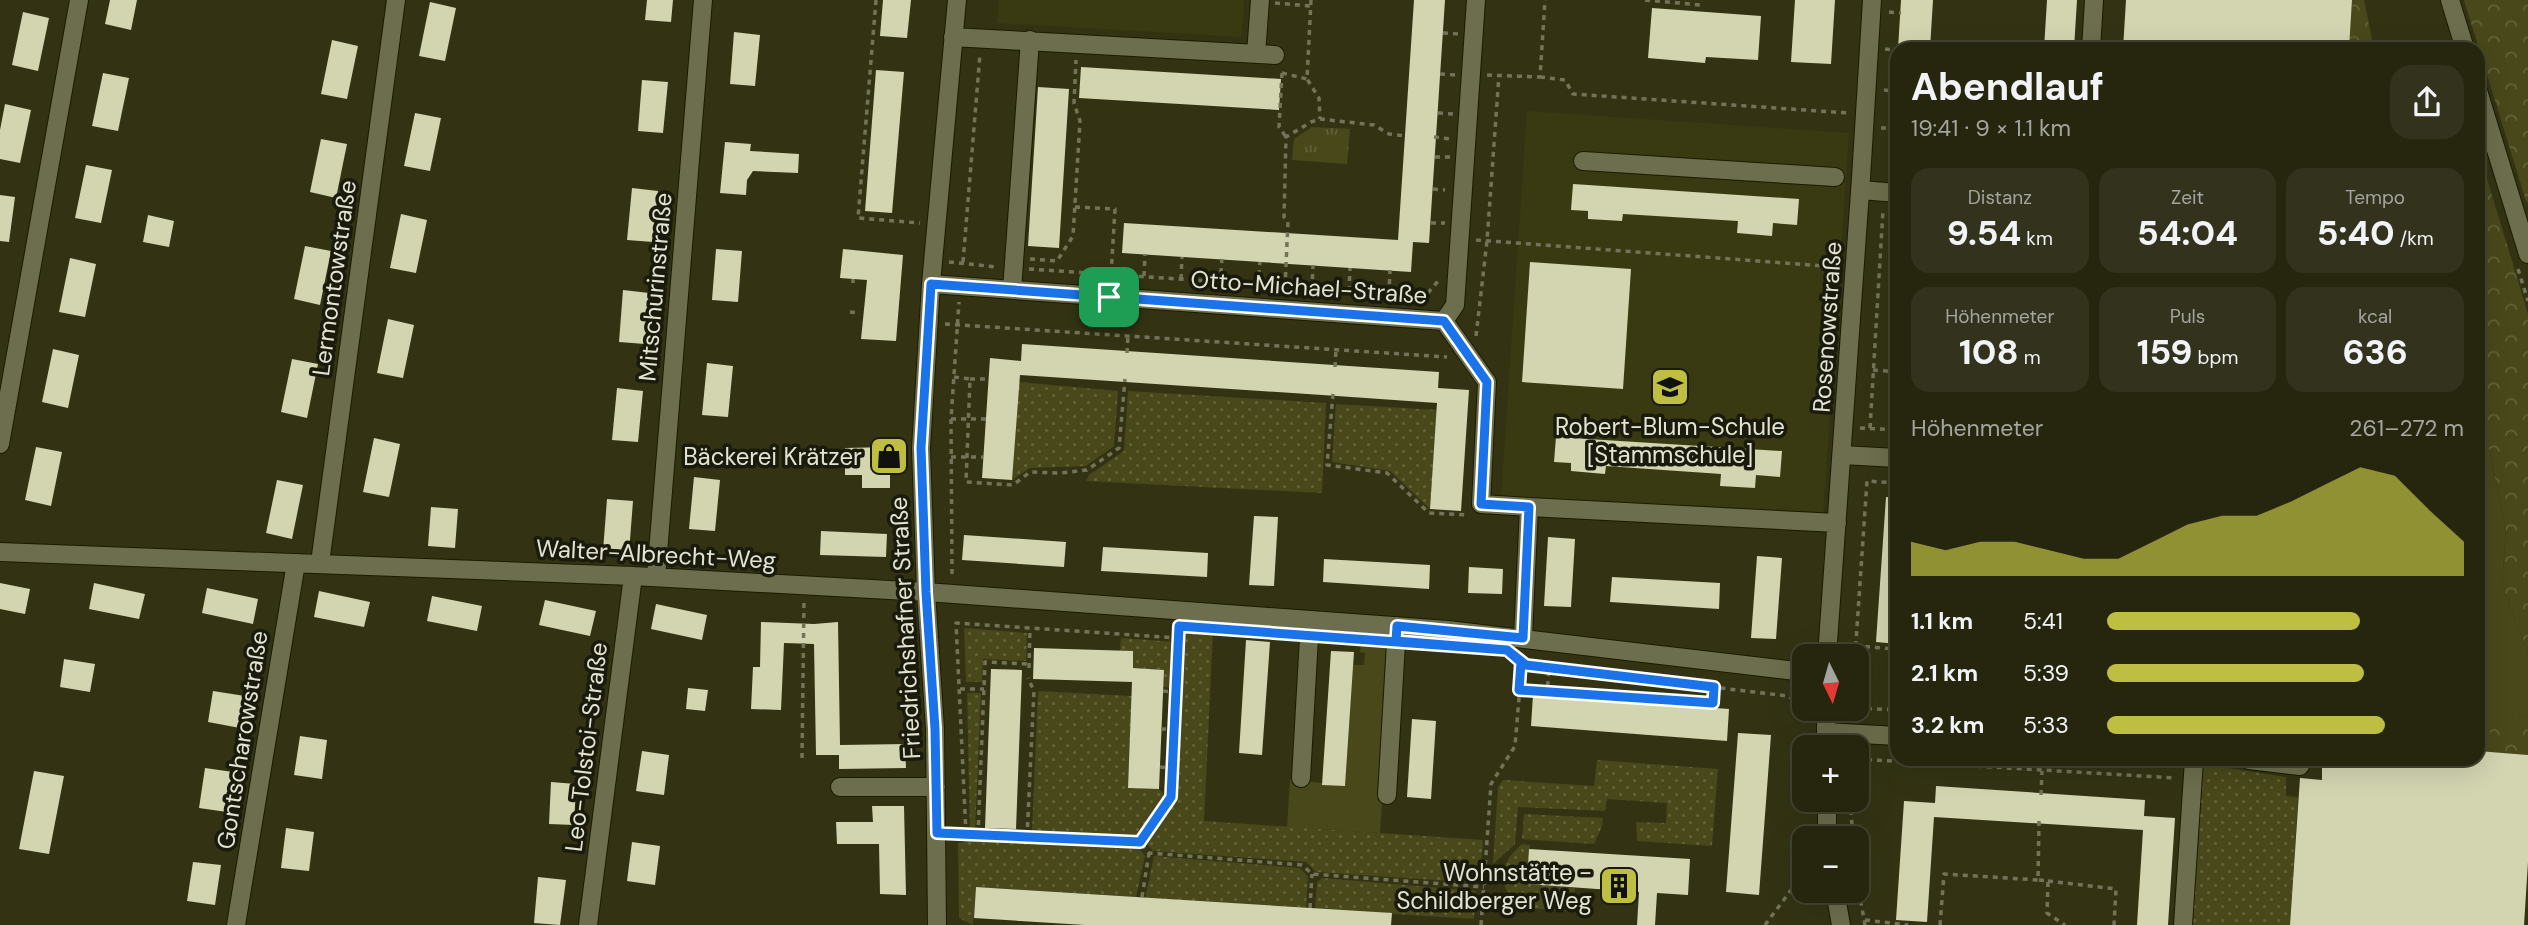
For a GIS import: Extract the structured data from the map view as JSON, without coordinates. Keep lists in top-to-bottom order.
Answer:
{
  "streets": {
    "street": [
      "Lermontowstraße",
      "Mitschurinstraße",
      "Otto-Michael-Straße",
      "Rosenowstraße",
      "Walter-Albrecht-Weg",
      "Friedrichshafner Straße",
      "Gontscharowstraße",
      "Leo-Tolstoi-Straße"
    ]
  },
  "crossings": [
    ["Lermontowstraße", "Walter-Albrecht-Weg"],
    ["Mitschurinstraße", "Walter-Albrecht-Weg"],
    ["Otto-Michael-Straße", "Friedrichshafner Straße"],
    ["Walter-Albrecht-Weg", "Friedrichshafner Straße"],
    ["Walter-Albrecht-Weg", "Gontscharowstraße"],
    ["Walter-Albrecht-Weg", "Leo-Tolstoi-Straße"]
  ],
  "places": {
    "school or university": ["Robert-Blum-Schule [Stammschule]"],
    "shop": ["Bäckerei Krätzer"],
    "building": ["Wohnstätte - Schildberger Weg"]
  },
  "north": "bottom",
  "page": {
    "heading": ["Abendlauf", "19:41 · 9 × 1.1 km"],
    "stats": [
      ["Distanz", "9.54 km"],
      ["Zeit", "54:04"],
      ["Tempo", "5:40 /km"],
      ["Höhenmeter", "108 m"],
      ["Puls", "159 bpm"],
      ["kcal", "636"]
    ],
    "chart": ["Höhenmeter", "261–272 m"],
    "list": [
      {
        "name": "1.1 km",
        "note": "5:41"
      },
      {
        "name": "2.1 km",
        "note": "5:39"
      },
      {
        "name": "3.2 km",
        "note": "5:33"
      }
    ],
    "map_buttons": ["+", "−"]
  }
}
